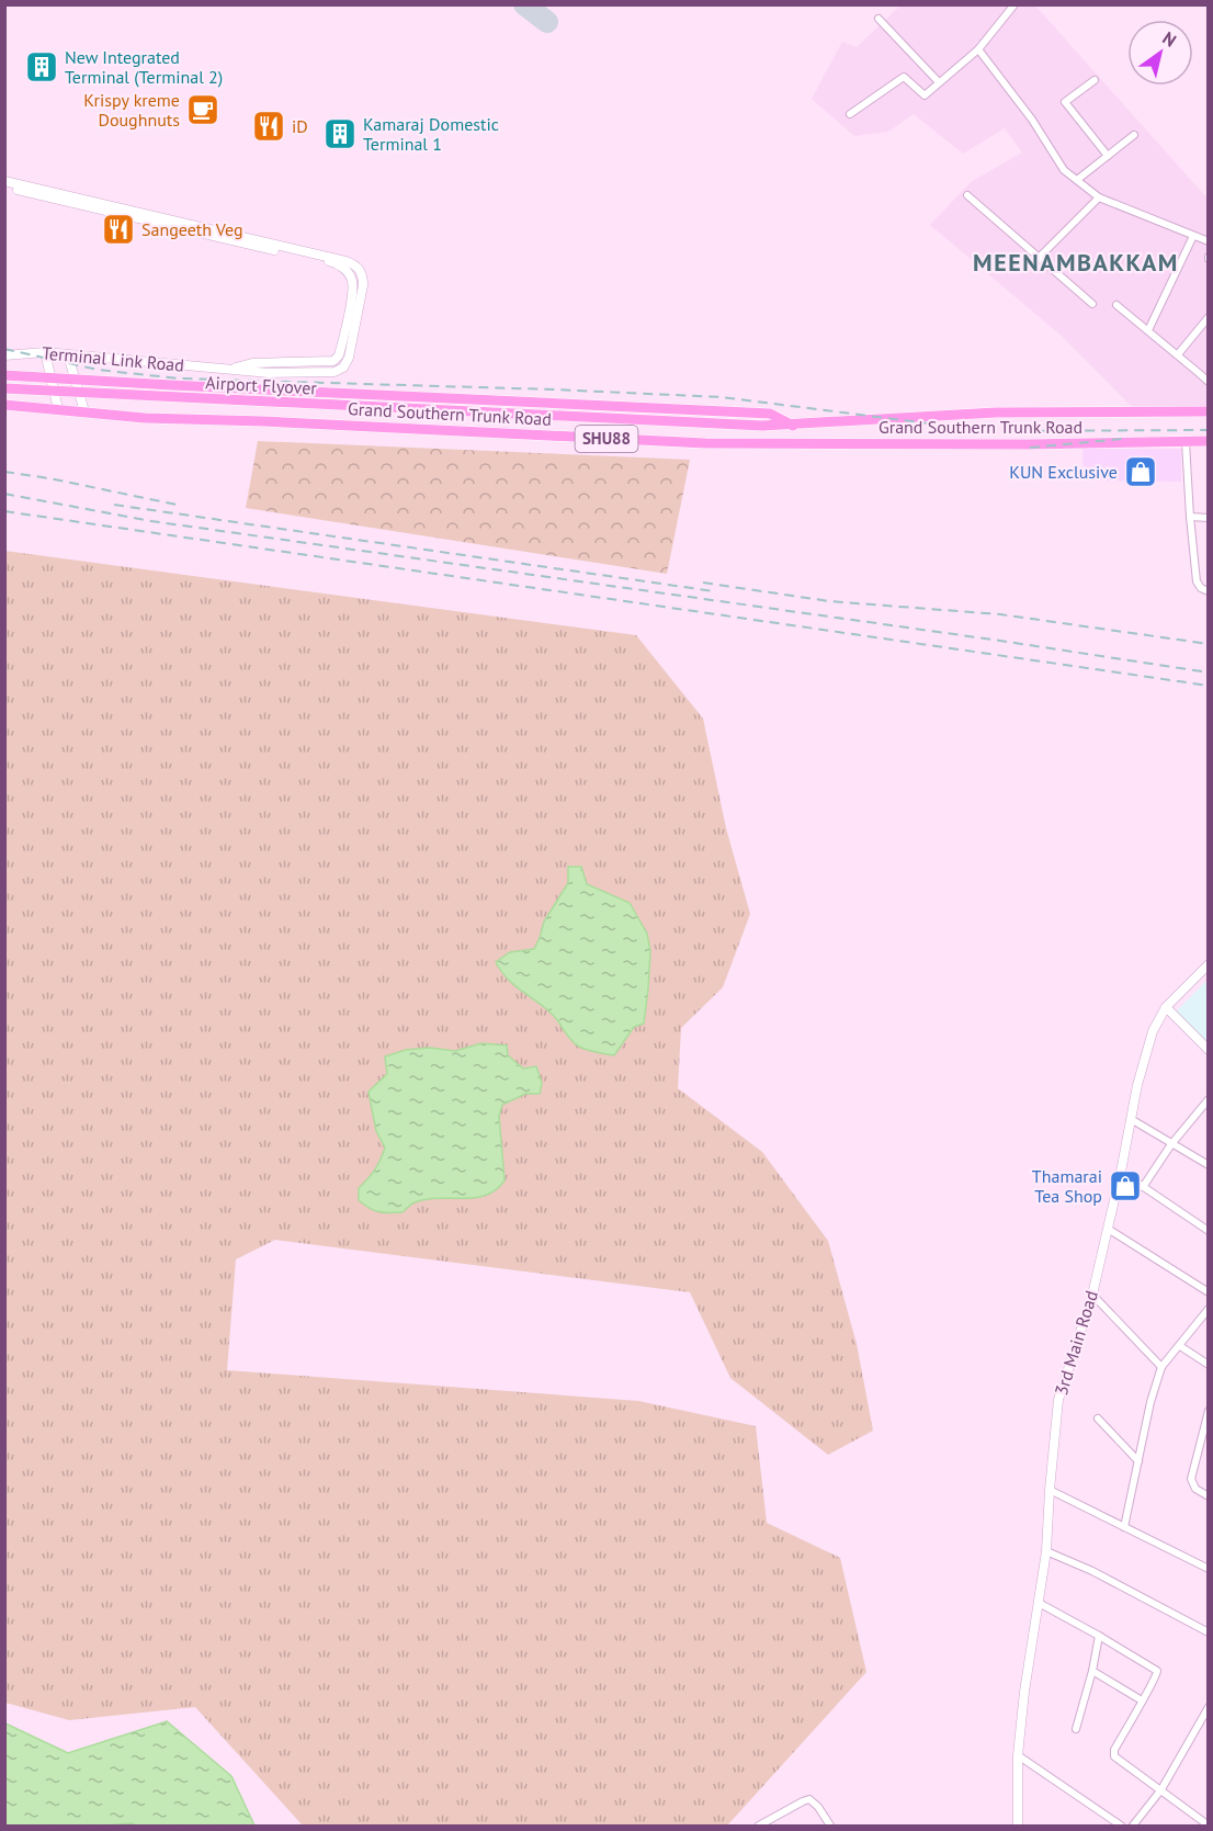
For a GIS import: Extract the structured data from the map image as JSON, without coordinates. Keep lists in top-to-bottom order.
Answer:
{
  "streets": {
    "main road": ["Airport Flyover", "Grand Southern Trunk Road", "SHU88"],
    "street": ["Terminal Link Road", "3rd Main Road"]
  },
  "crossings": [
    ["Airport Flyover", "Grand Southern Trunk Road"]
  ],
  "districts": ["MEENAMBAKKAM"],
  "places": {
    "building": ["New Integrated Terminal (Terminal 2)", "Kamaraj Domestic Terminal 1"],
    "cafe": ["Krispy kreme Doughnuts"],
    "restaurant": ["iD", "Sangeeth Veg"],
    "shop": ["KUN Exclusive", "Thamarai Tea Shop"]
  },
  "north": "top right"
}
